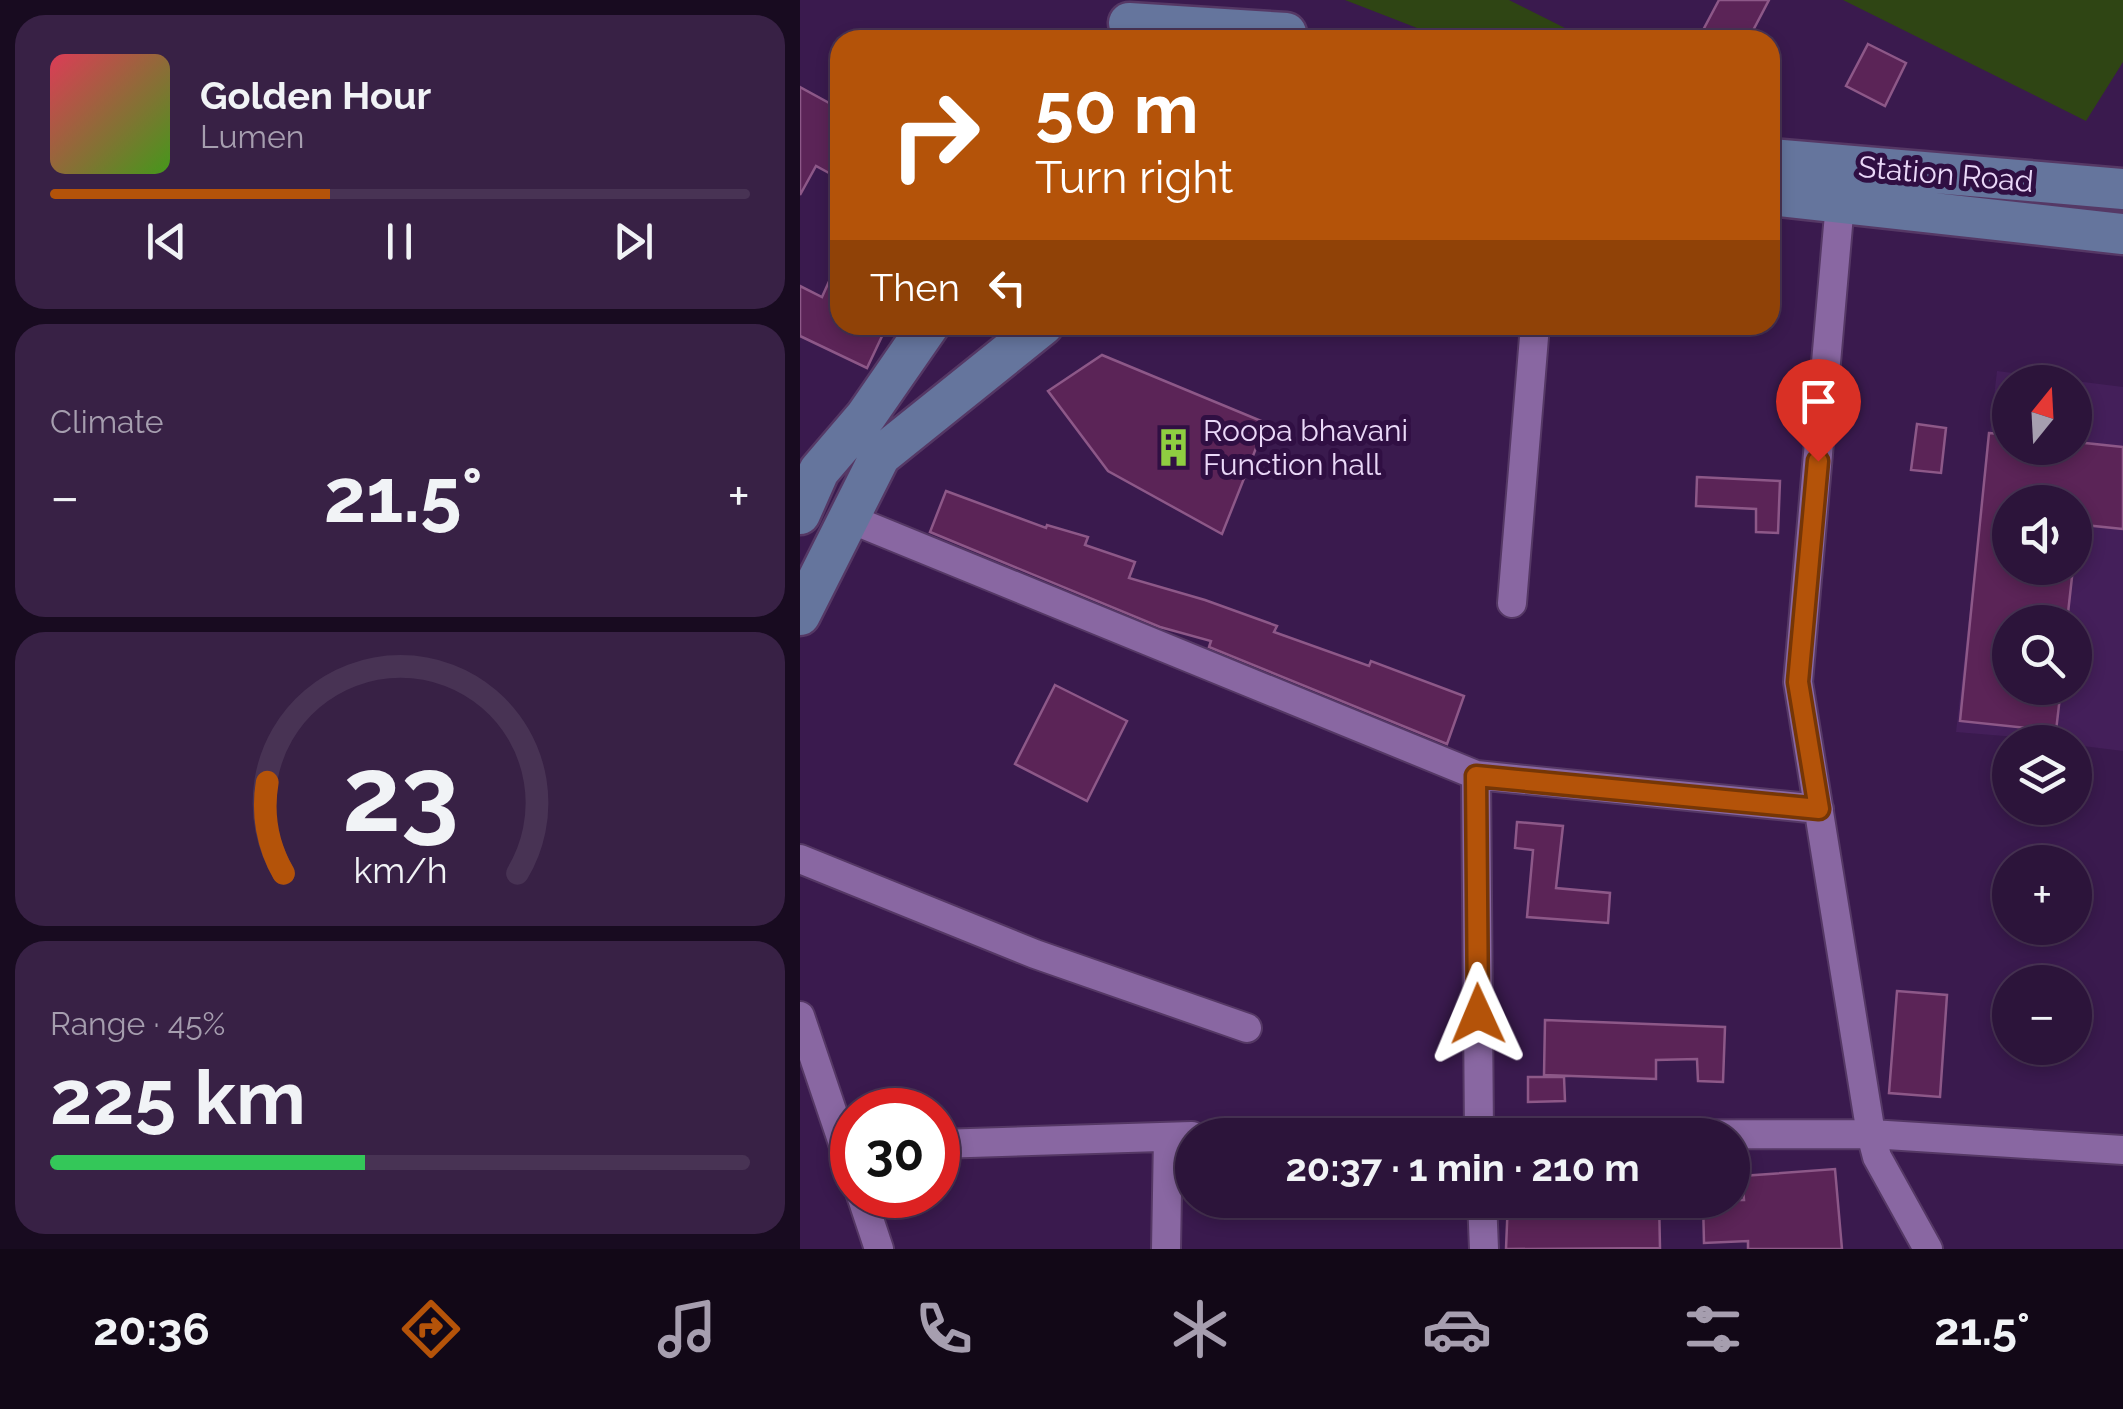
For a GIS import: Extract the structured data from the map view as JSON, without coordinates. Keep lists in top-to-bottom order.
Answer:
{
  "streets": {
    "main road": ["Station Road"]
  },
  "places": {
    "building": ["Roopa bhavani Function hall"]
  },
  "north": "top",
  "page": {
    "turn": ["50 m", "Turn right"],
    "song": ["Golden Hour", "Lumen"],
    "then": "Then",
    "tile": [
      "Climate",
      ["Range · 45%", "225 km"]
    ],
    "map_buttons": ["+", "−"],
    "heat": ["−", "21.5°", "+"],
    "limit": "30",
    "trip": "20:37 · 1 min · 210 m",
    "tabs": ["20:36", "21.5°"],
    "gauge": ["23", "km/h"]
  }
}
